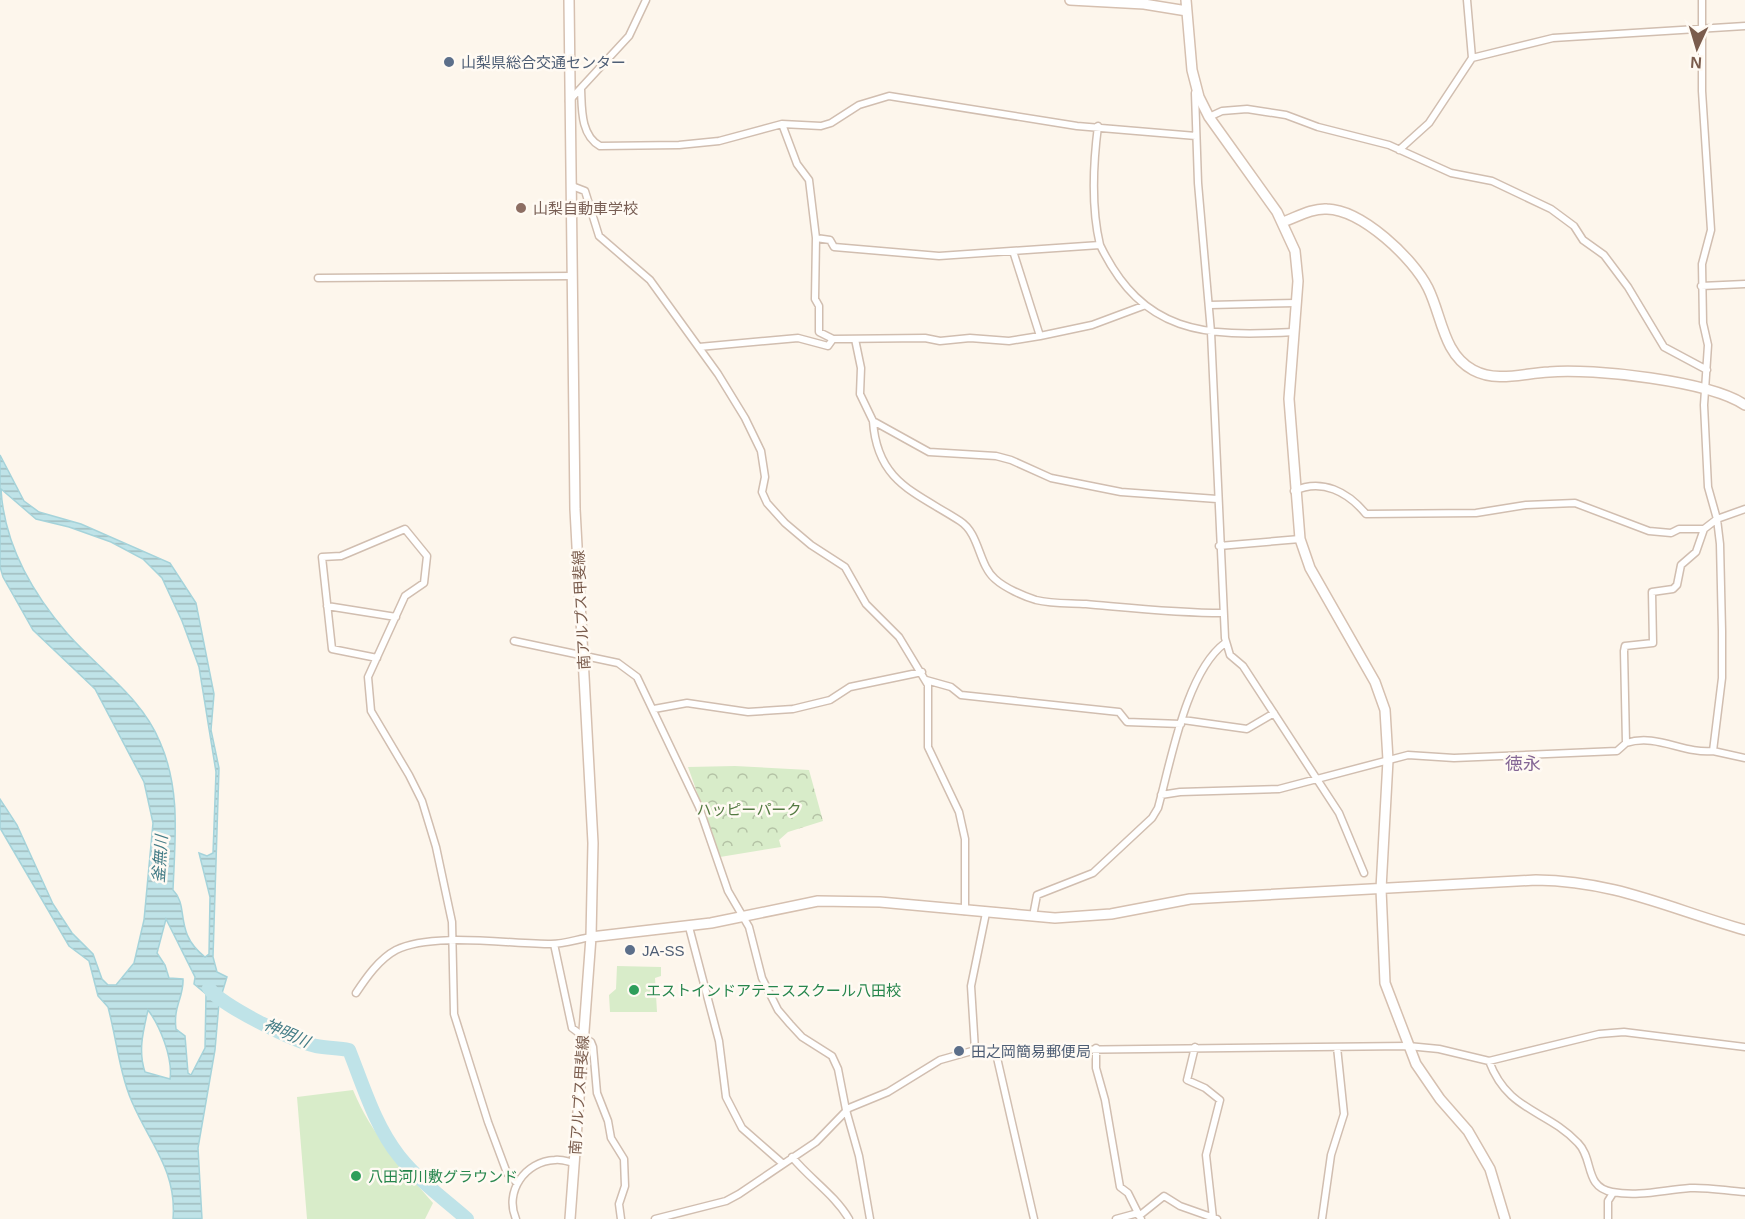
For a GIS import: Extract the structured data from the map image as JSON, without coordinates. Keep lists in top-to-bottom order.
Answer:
{
  "streets": {
    "street": ["南アルプス甲斐線"]
  },
  "districts": ["徳永"],
  "water": ["釜無川", "神明川"],
  "parks": ["ハッピーパーク"],
  "places": [
    "山梨県総合交通センター",
    "山梨自動車学校",
    "JA-SS",
    "エストインドアテニススクール八田校",
    "田之岡簡易郵便局",
    "八田河川敷グラウンド"
  ],
  "north": "bottom"
}
